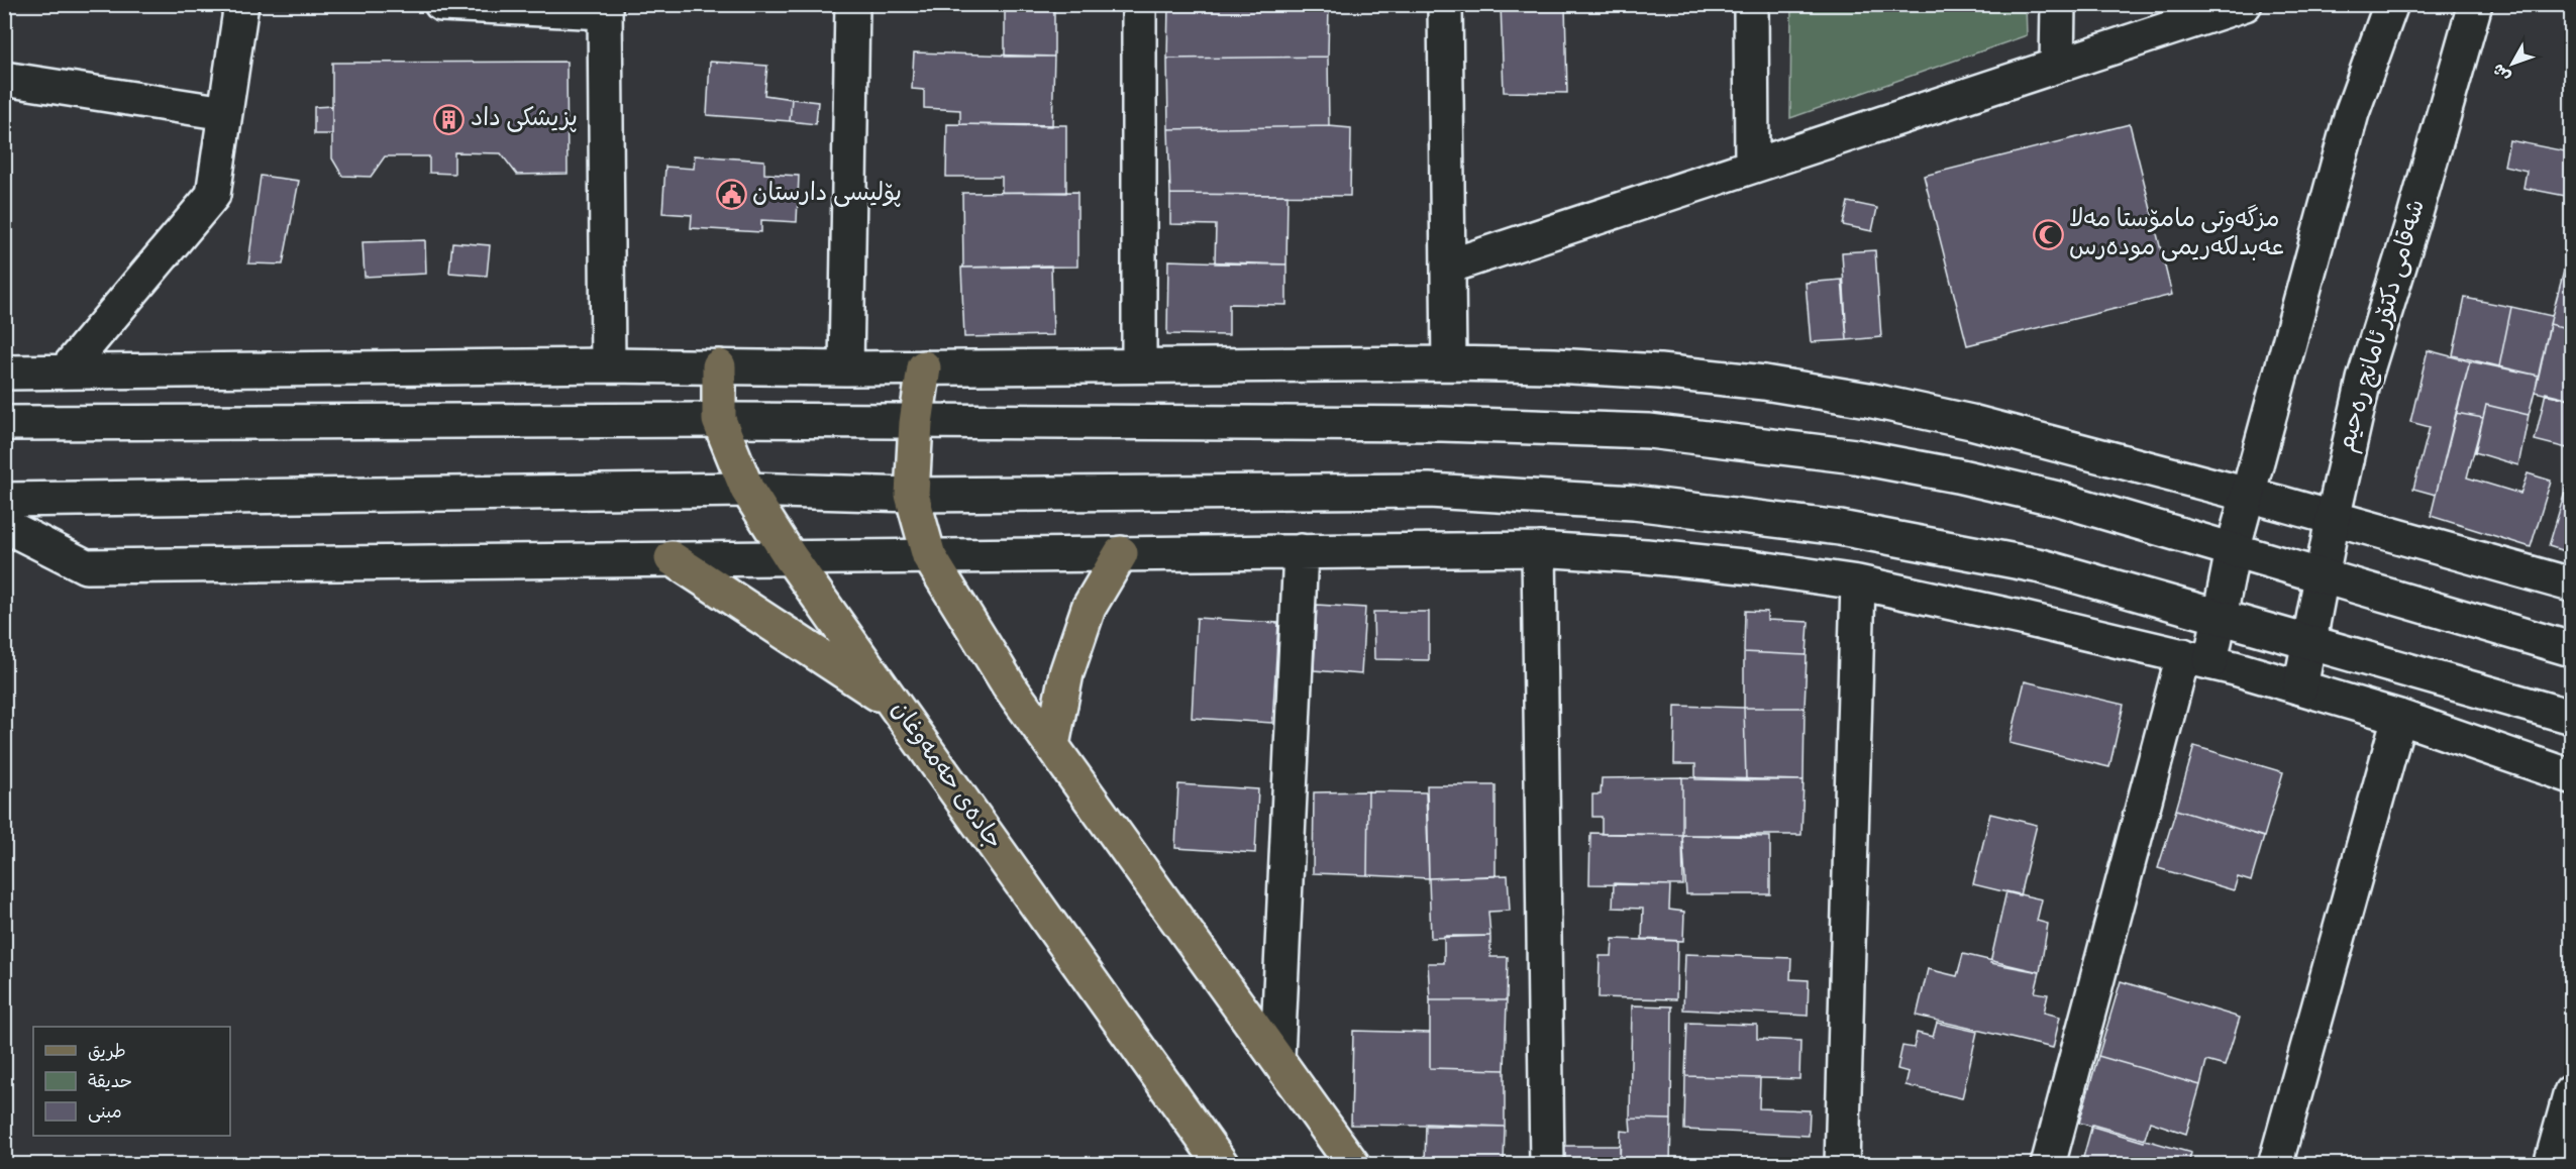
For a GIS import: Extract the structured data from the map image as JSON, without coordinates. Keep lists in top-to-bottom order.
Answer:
{
  "streets": {
    "main road": ["جادەی حەمەوغان"],
    "street": ["شەقامی دکتۆر ئامانج رەحیم"]
  },
  "places": {
    "building": ["پزیشکی داد"],
    "public building": ["پۆلیسی دارستان"],
    "mosque": ["مزگەوتی مامۆستا مەلا عەبدلکەریمی مودەرس"]
  },
  "legend": ["طريق", "حديقة", "مبنى"],
  "north": "bottom left"
}
